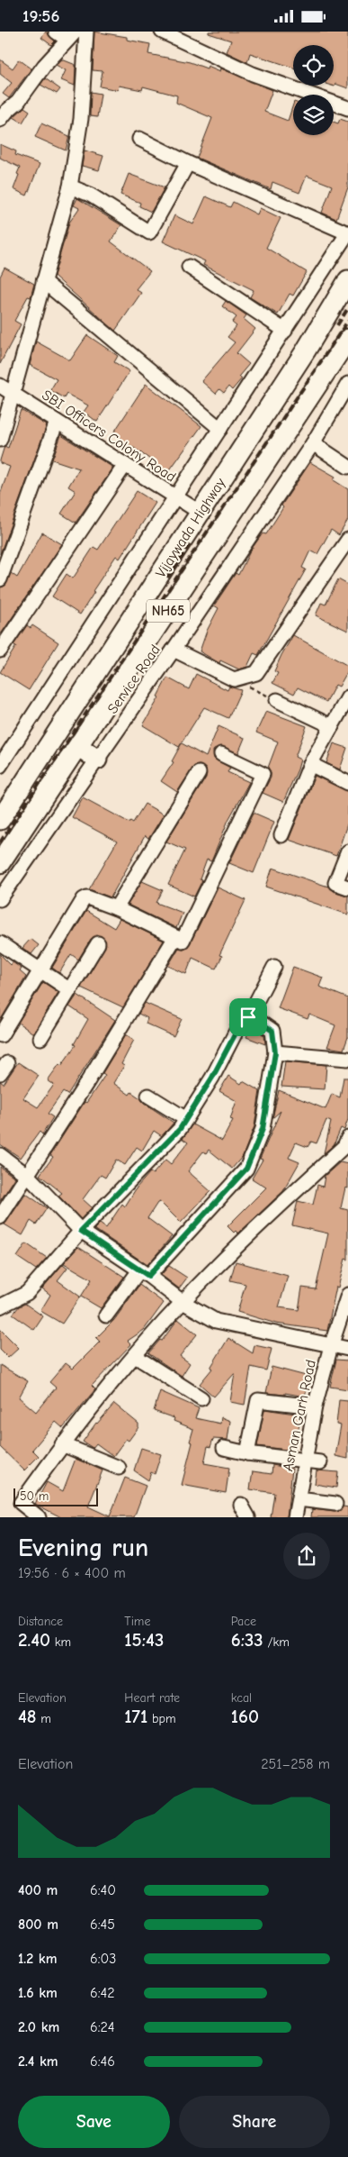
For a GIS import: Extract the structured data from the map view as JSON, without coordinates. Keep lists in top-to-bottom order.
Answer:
{
  "streets": {
    "highway": ["Vijaywada Highway", "NH65"],
    "street": ["SBI Officers Colony Road", "Service Road", "Asman Garh Road"]
  },
  "crossings": [
    ["SBI Officers Colony Road", "Vijaywada Highway"]
  ],
  "scale_bar": "50 m",
  "page": {
    "status": "19:56",
    "scale": "50 m",
    "heading": ["Evening run", "19:56 · 6 × 400 m"],
    "stats": [
      ["Distance", "2.40 km"],
      ["Time", "15:43"],
      ["Pace", "6:33 /km"],
      ["Elevation", "48 m"],
      ["Heart rate", "171 bpm"],
      ["kcal", "160"]
    ],
    "chart": ["Elevation", "251–258 m"],
    "list": [
      {
        "name": "400 m",
        "note": "6:40"
      },
      {
        "name": "800 m",
        "note": "6:45"
      },
      {
        "name": "1.2 km",
        "note": "6:03"
      },
      {
        "name": "1.6 km",
        "note": "6:42"
      },
      {
        "name": "2.0 km",
        "note": "6:24"
      },
      {
        "name": "2.4 km",
        "note": "6:46"
      }
    ],
    "buttons": ["Save", "Share"]
  }
}
